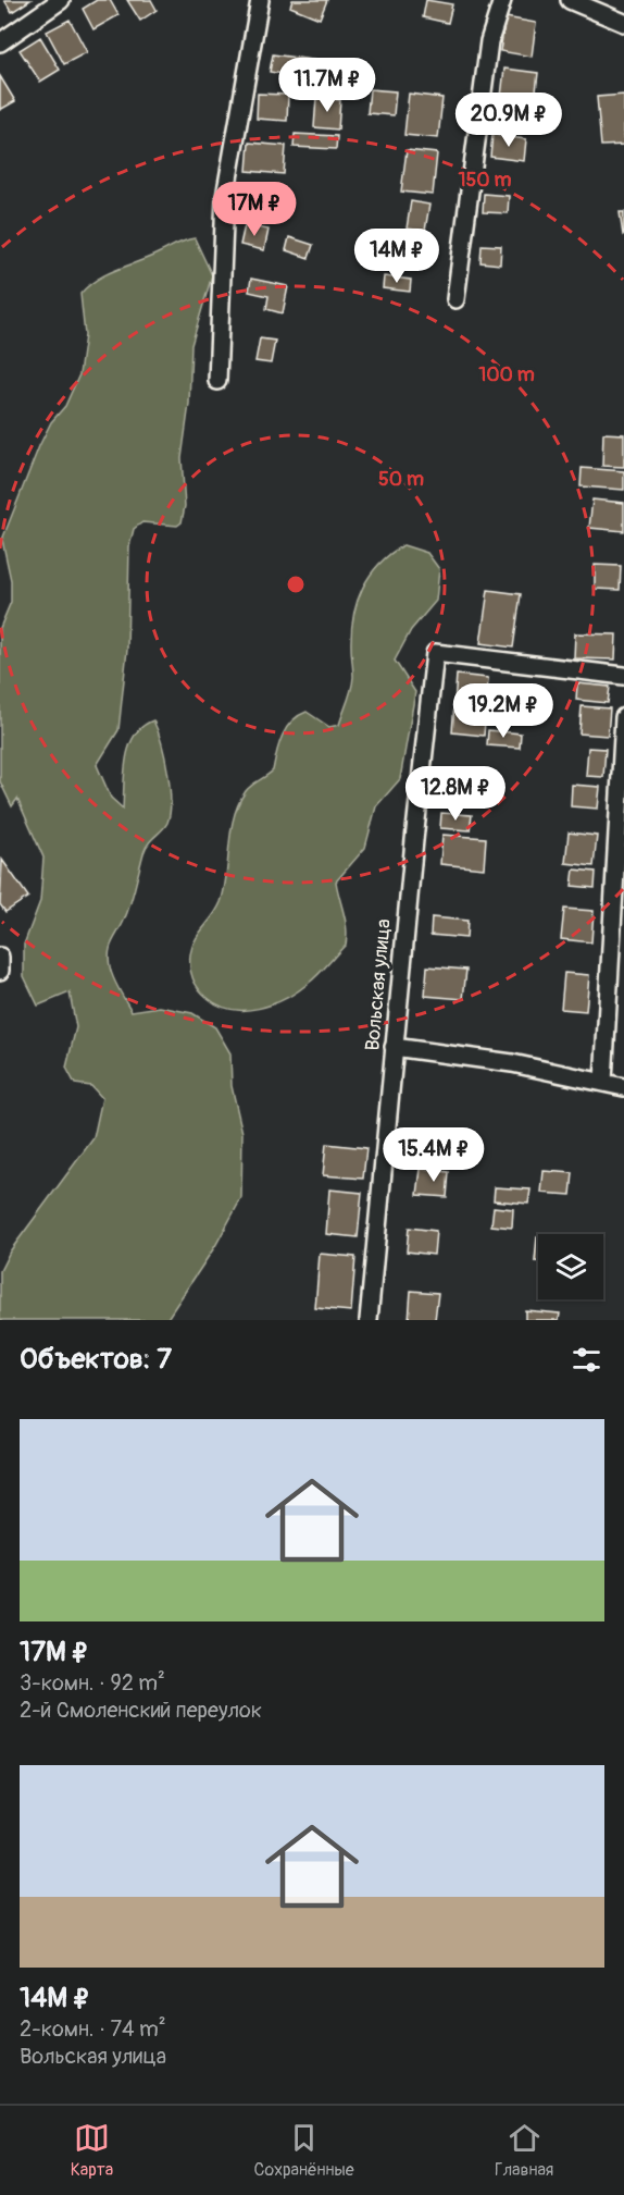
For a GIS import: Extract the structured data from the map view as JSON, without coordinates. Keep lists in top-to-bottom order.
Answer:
{
  "streets": {
    "street": ["Вольская улица"]
  },
  "page": {
    "price": [
      "11.7M ₽",
      "20.9M ₽",
      "17M ₽",
      "14M ₽",
      "19.2M ₽",
      "12.8M ₽",
      "15.4M ₽"
    ],
    "heading": "Объектов: 7",
    "list": [
      {
        "name": "17M ₽",
        "note": "3-комн. · 92 m² · 2-й Смоленский переулок"
      },
      {
        "name": "14M ₽",
        "note": "2-комн. · 74 m² · Вольская улица"
      }
    ],
    "tabs": ["Карта", "Сохранённые", "Главная"]
  },
  "rings": ["150 m", "100 m", "50 m"]
}
